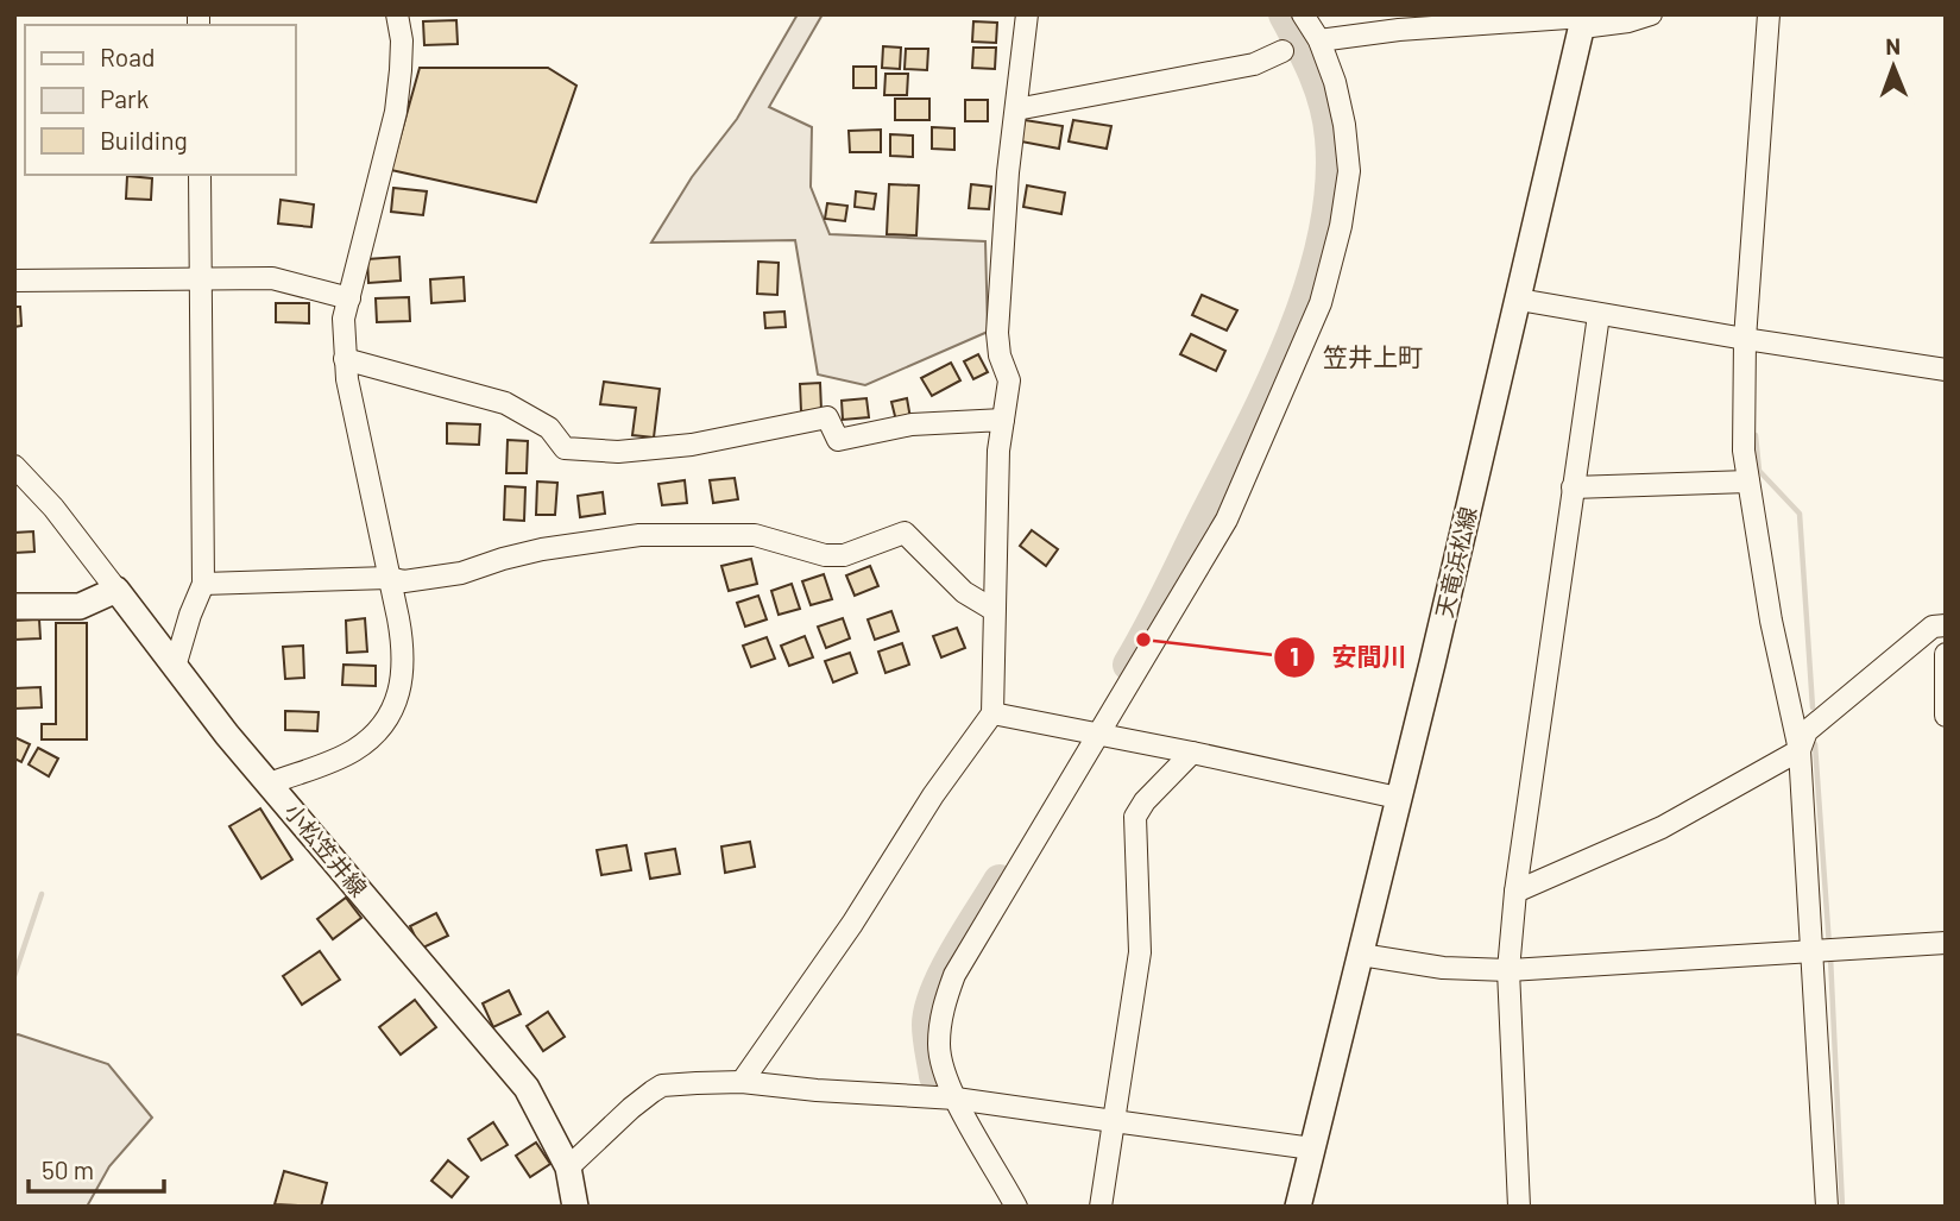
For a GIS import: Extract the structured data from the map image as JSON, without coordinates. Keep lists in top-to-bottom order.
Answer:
{
  "streets": {
    "main road": ["天竜浜松線", "小松笠井線"]
  },
  "districts": ["笠井上町"],
  "places": ["安間川"],
  "legend": ["Road", "Park", "Building"],
  "scale_bar": "50 m",
  "north": "top"
}
